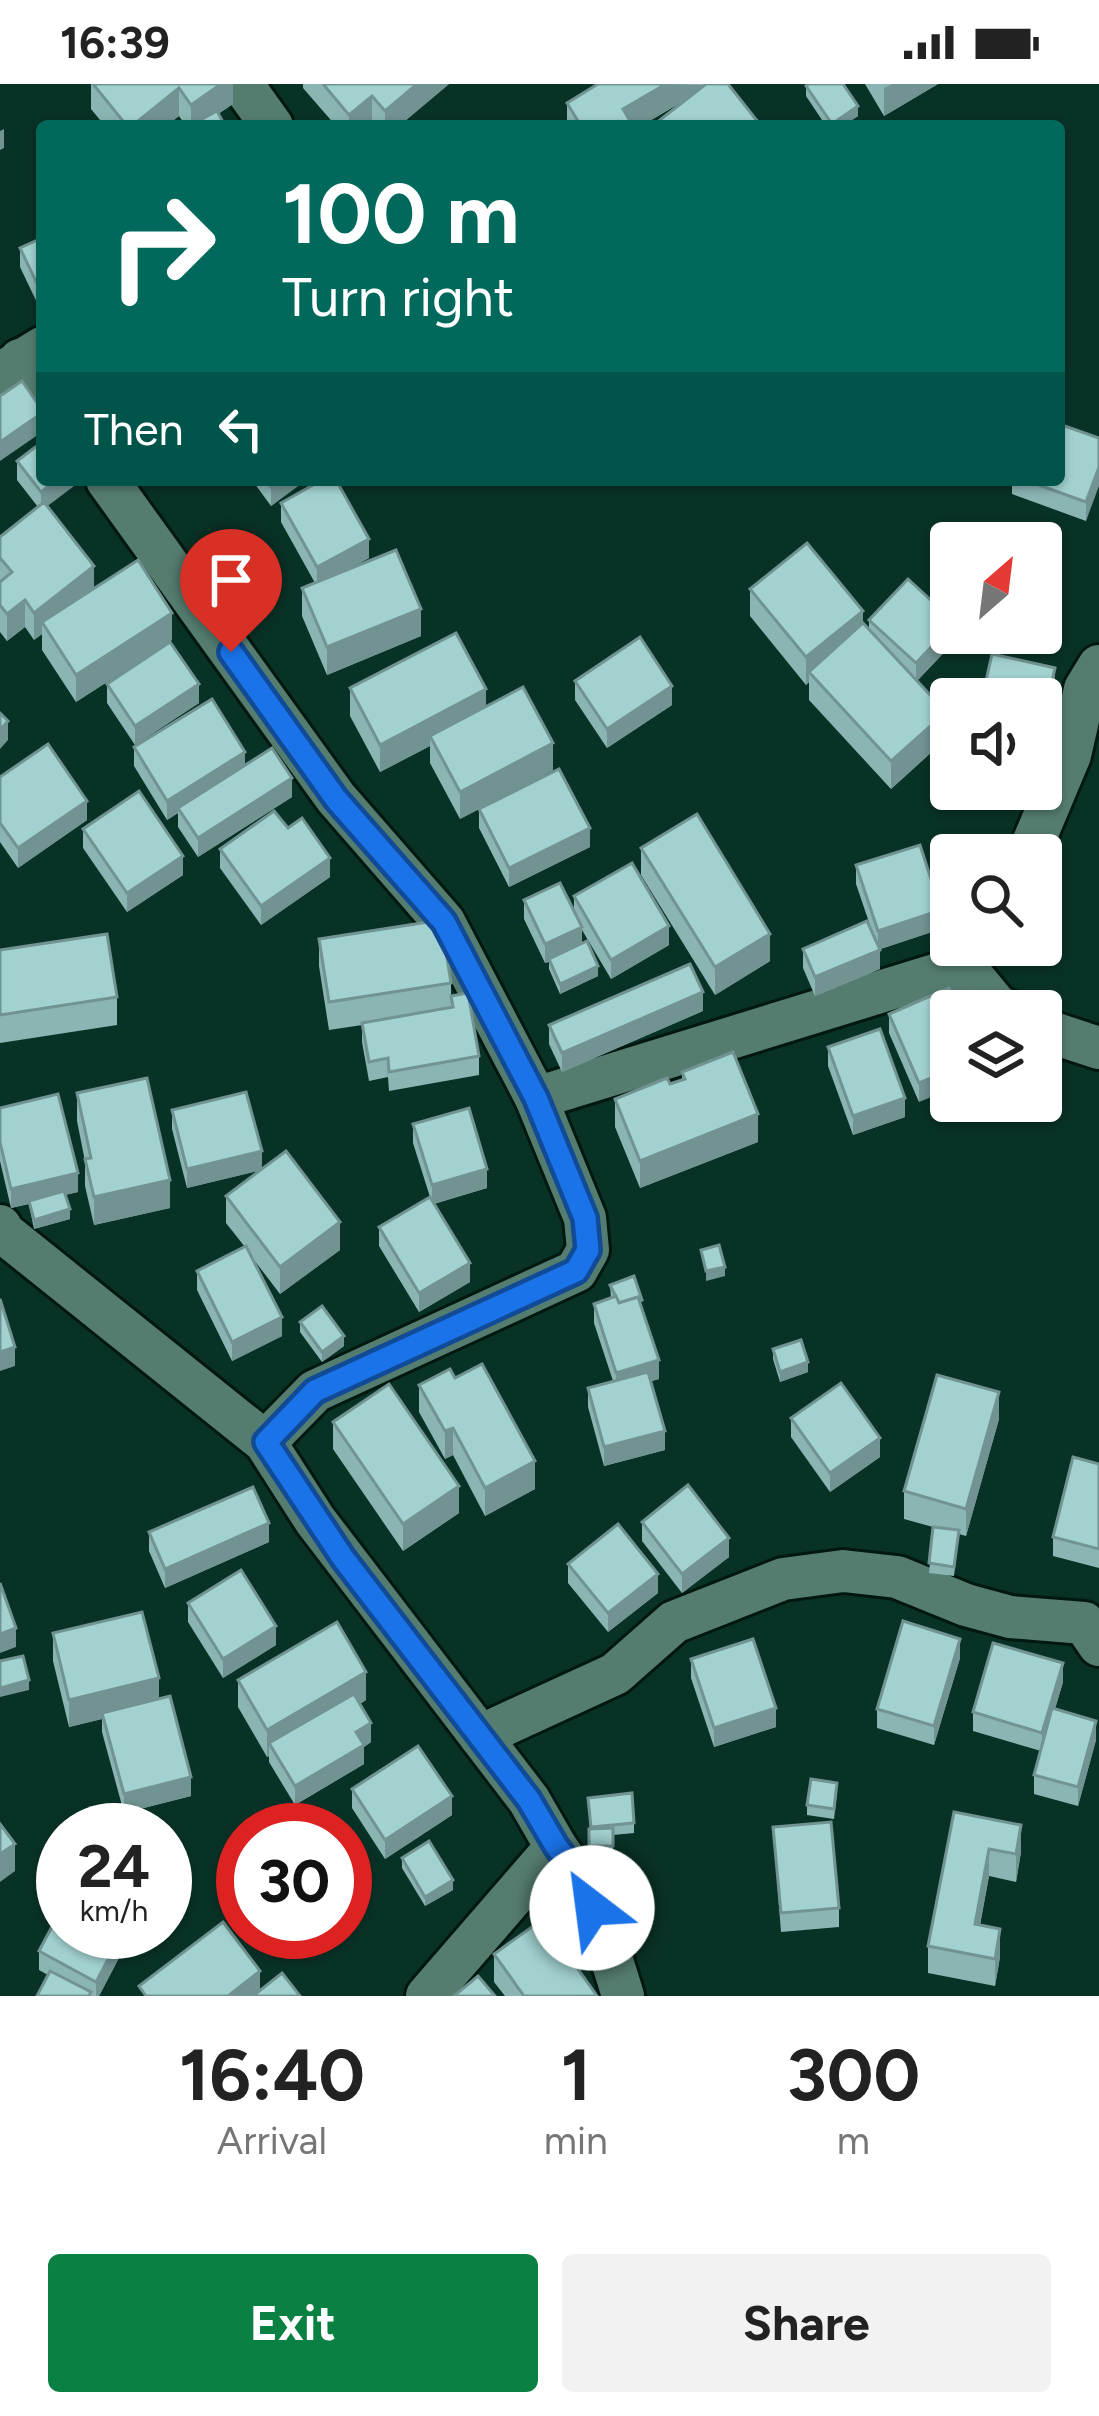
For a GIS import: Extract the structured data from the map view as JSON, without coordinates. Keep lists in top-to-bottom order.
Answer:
{
  "north": "top right",
  "page": {
    "status": "16:39",
    "turn": ["100 m", "Turn right"],
    "then": "Then",
    "speed": "24 km/h",
    "limit": "30",
    "eta": [
      "16:40",
      "Arrival",
      "1",
      "min",
      "300",
      "m"
    ],
    "buttons": ["Exit", "Share"]
  }
}
